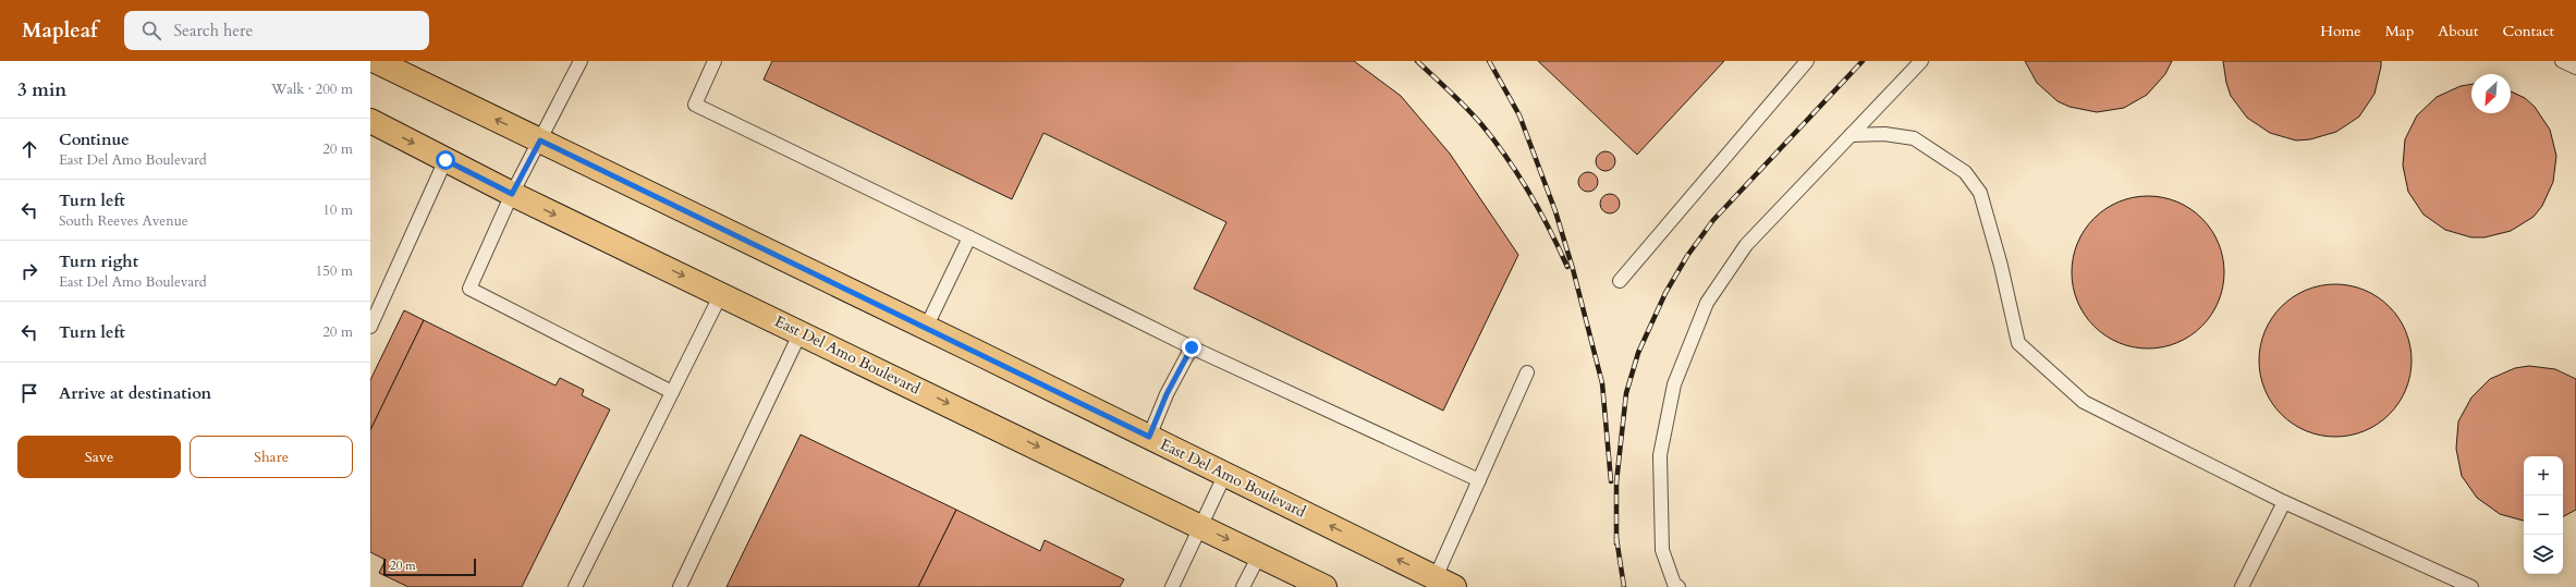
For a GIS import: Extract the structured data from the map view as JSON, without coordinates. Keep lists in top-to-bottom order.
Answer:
{
  "streets": {
    "main road": ["East Del Amo Boulevard"]
  },
  "scale_bar": "20 m",
  "north": "bottom left",
  "page": {
    "header": "Mapleaf",
    "search": "Search here",
    "nav": [
      "Home",
      "Map",
      "About",
      "Contact"
    ],
    "heading": ["3 min", "Walk · 200 m"],
    "list": [
      ["Continue", "East Del Amo Boulevard", "20 m"],
      ["Turn left", "South Reeves Avenue", "10 m"],
      ["Turn right", "East Del Amo Boulevard", "150 m"],
      ["Turn left", "20 m"],
      "Arrive at destination"
    ],
    "buttons": ["Save", "Share"],
    "map_buttons": ["+", "−"],
    "scale": "20 m"
  }
}
